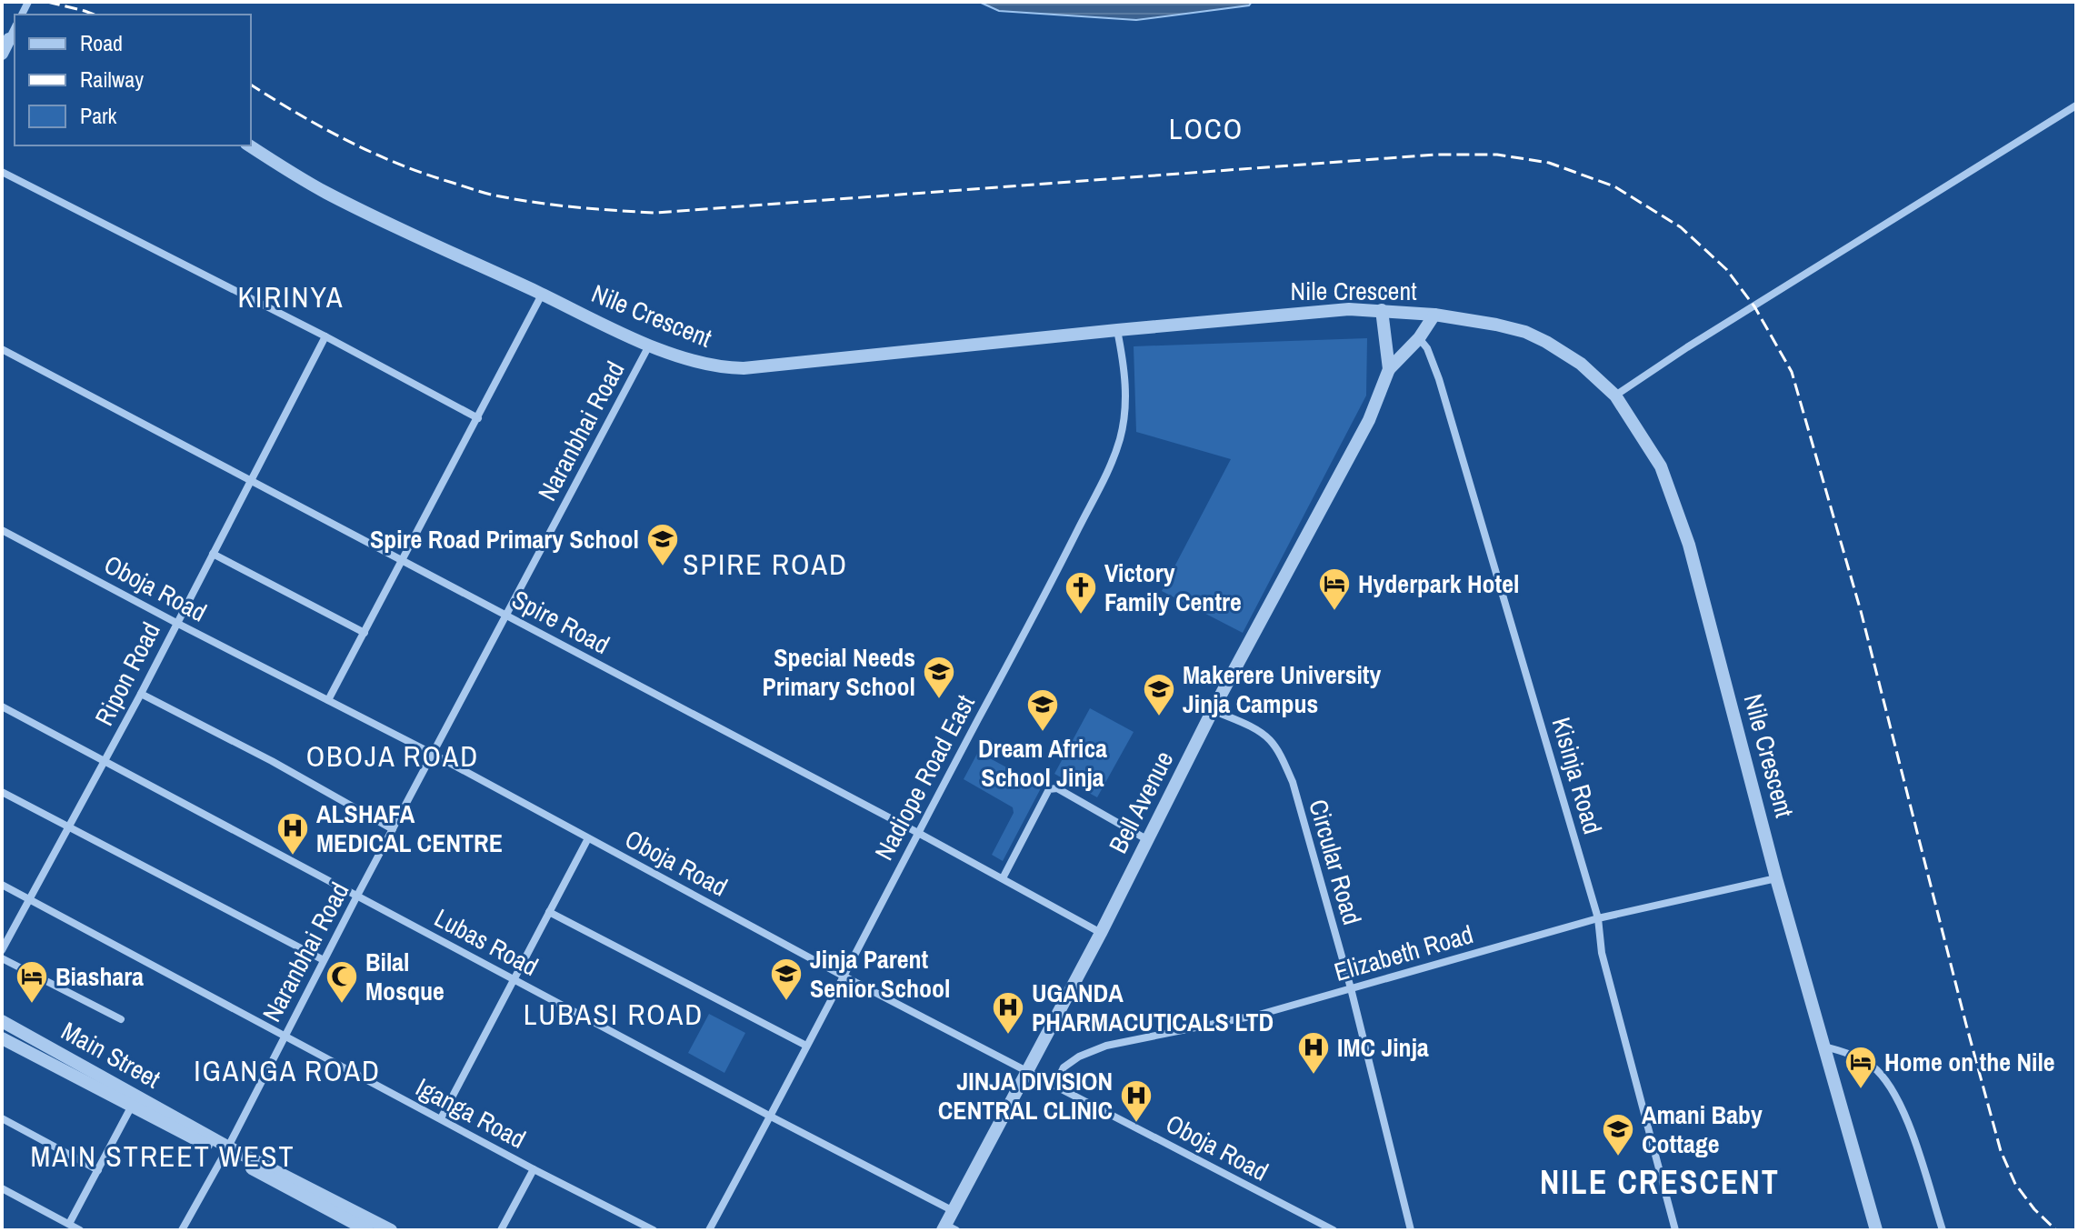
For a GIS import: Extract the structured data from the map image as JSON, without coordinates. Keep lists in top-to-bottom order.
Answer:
{
  "streets": {
    "street": [
      "Nile Crescent",
      "Naranbhai Road",
      "Oboja Road",
      "Spire Road",
      "Ripon Road",
      "Kisinja Road",
      "Nadiope Road East",
      "Bell Avenue",
      "Circular Road",
      "Lubas Road",
      "Elizabeth Road",
      "Main Street",
      "Iganga Road"
    ]
  },
  "crossings": [
    ["Nile Crescent", "Naranbhai Road"],
    ["Nile Crescent", "Nadiope Road East"],
    ["Nile Crescent", "Bell Avenue"],
    ["Nile Crescent", "Elizabeth Road"],
    ["Naranbhai Road", "Oboja Road"],
    ["Naranbhai Road", "Spire Road"],
    ["Naranbhai Road", "Lubas Road"],
    ["Naranbhai Road", "Main Street"],
    ["Naranbhai Road", "Iganga Road"],
    ["Oboja Road", "Ripon Road"],
    ["Oboja Road", "Nadiope Road East"],
    ["Oboja Road", "Bell Avenue"],
    ["Oboja Road", "Elizabeth Road"],
    ["Spire Road", "Ripon Road"],
    ["Spire Road", "Nadiope Road East"],
    ["Spire Road", "Bell Avenue"],
    ["Ripon Road", "Lubas Road"],
    ["Ripon Road", "Iganga Road"],
    ["Kisinja Road", "Elizabeth Road"],
    ["Nadiope Road East", "Lubas Road"],
    ["Bell Avenue", "Circular Road"],
    ["Bell Avenue", "Lubas Road"],
    ["Circular Road", "Elizabeth Road"]
  ],
  "districts": [
    "LOCO",
    "KIRINYA",
    "SPIRE ROAD",
    "OBOJA ROAD",
    "LUBASI ROAD",
    "IGANGA ROAD",
    "MAIN STREET WEST",
    "NILE CRESCENT"
  ],
  "places": {
    "school or university": [
      "Spire Road Primary School",
      "Special Needs Primary School",
      "Makerere University Jinja Campus",
      "Dream Africa School Jinja",
      "Jinja Parent Senior School",
      "Amani Baby Cottage"
    ],
    "hotel": ["Hyderpark Hotel", "Biashara", "Home on the Nile"],
    "church": ["Victory Family Centre"],
    "hospital": [
      "ALSHAFA MEDICAL CENTRE",
      "UGANDA PHARMACUTICALS LTD",
      "IMC Jinja",
      "JINJA DIVISION CENTRAL CLINIC"
    ],
    "mosque": ["Bilal Mosque"]
  },
  "legend": ["Road", "Railway", "Park"]
}
